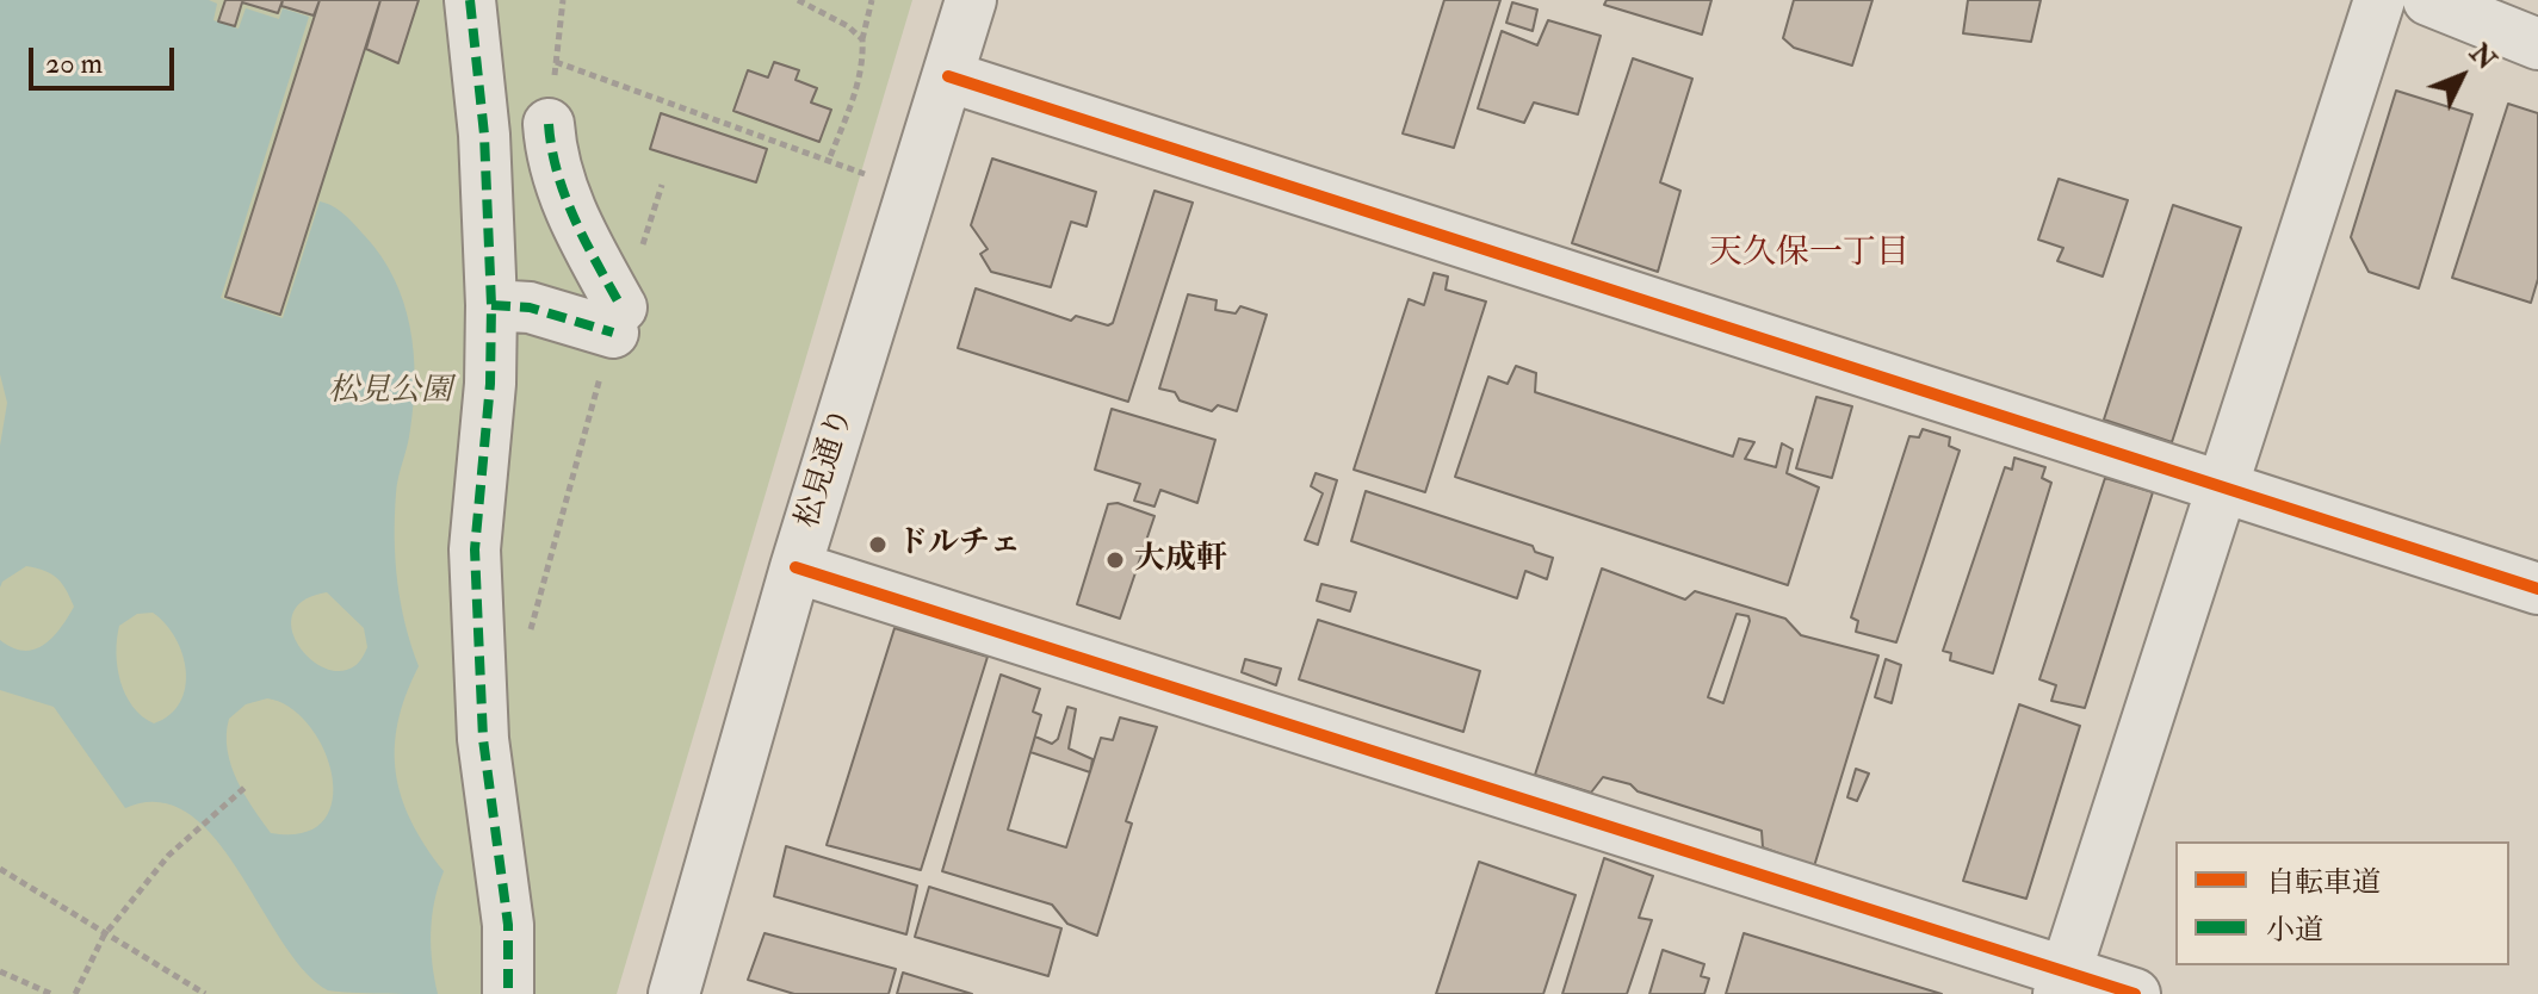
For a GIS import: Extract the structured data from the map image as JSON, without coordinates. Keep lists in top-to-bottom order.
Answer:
{
  "streets": {
    "street": ["松見通り"]
  },
  "districts": ["天久保一丁目"],
  "parks": ["松見公園"],
  "places": ["ドルチェ", "大成軒"],
  "legend": ["自転車道", "小道"],
  "scale_bar": "20 m",
  "north": "top right"
}
